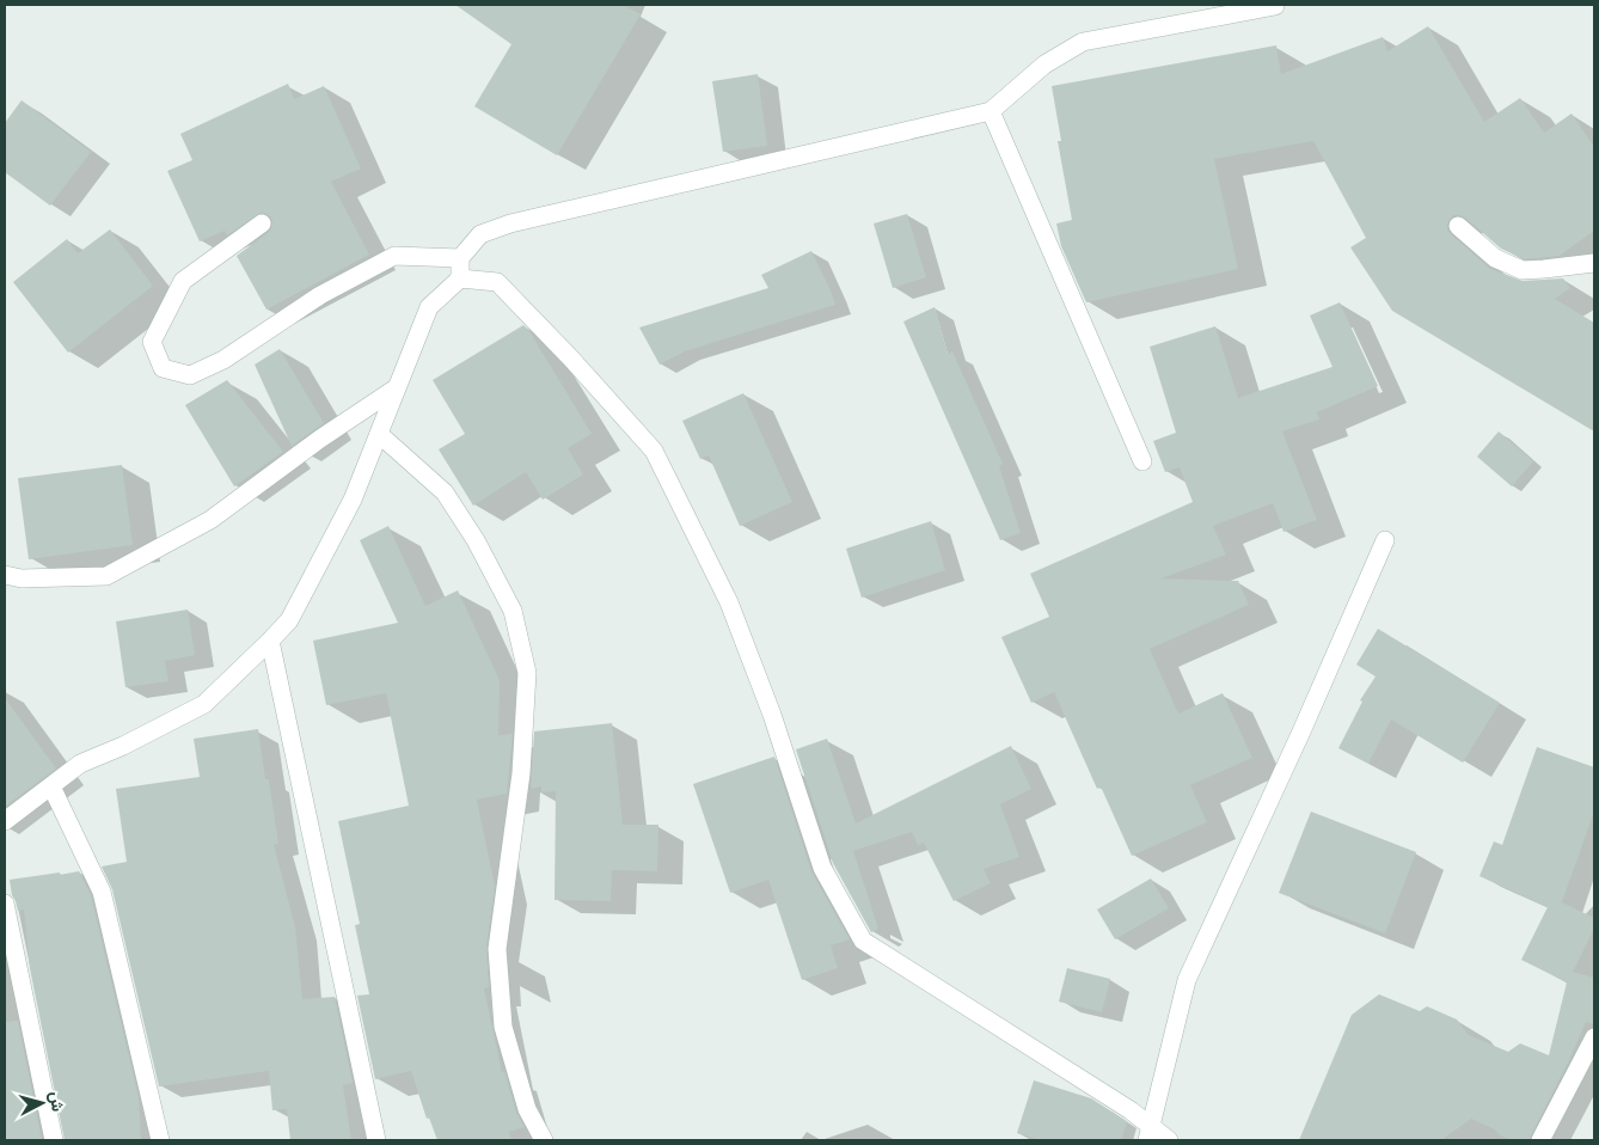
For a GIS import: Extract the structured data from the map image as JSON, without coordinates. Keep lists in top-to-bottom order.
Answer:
{
  "north": "right"
}
